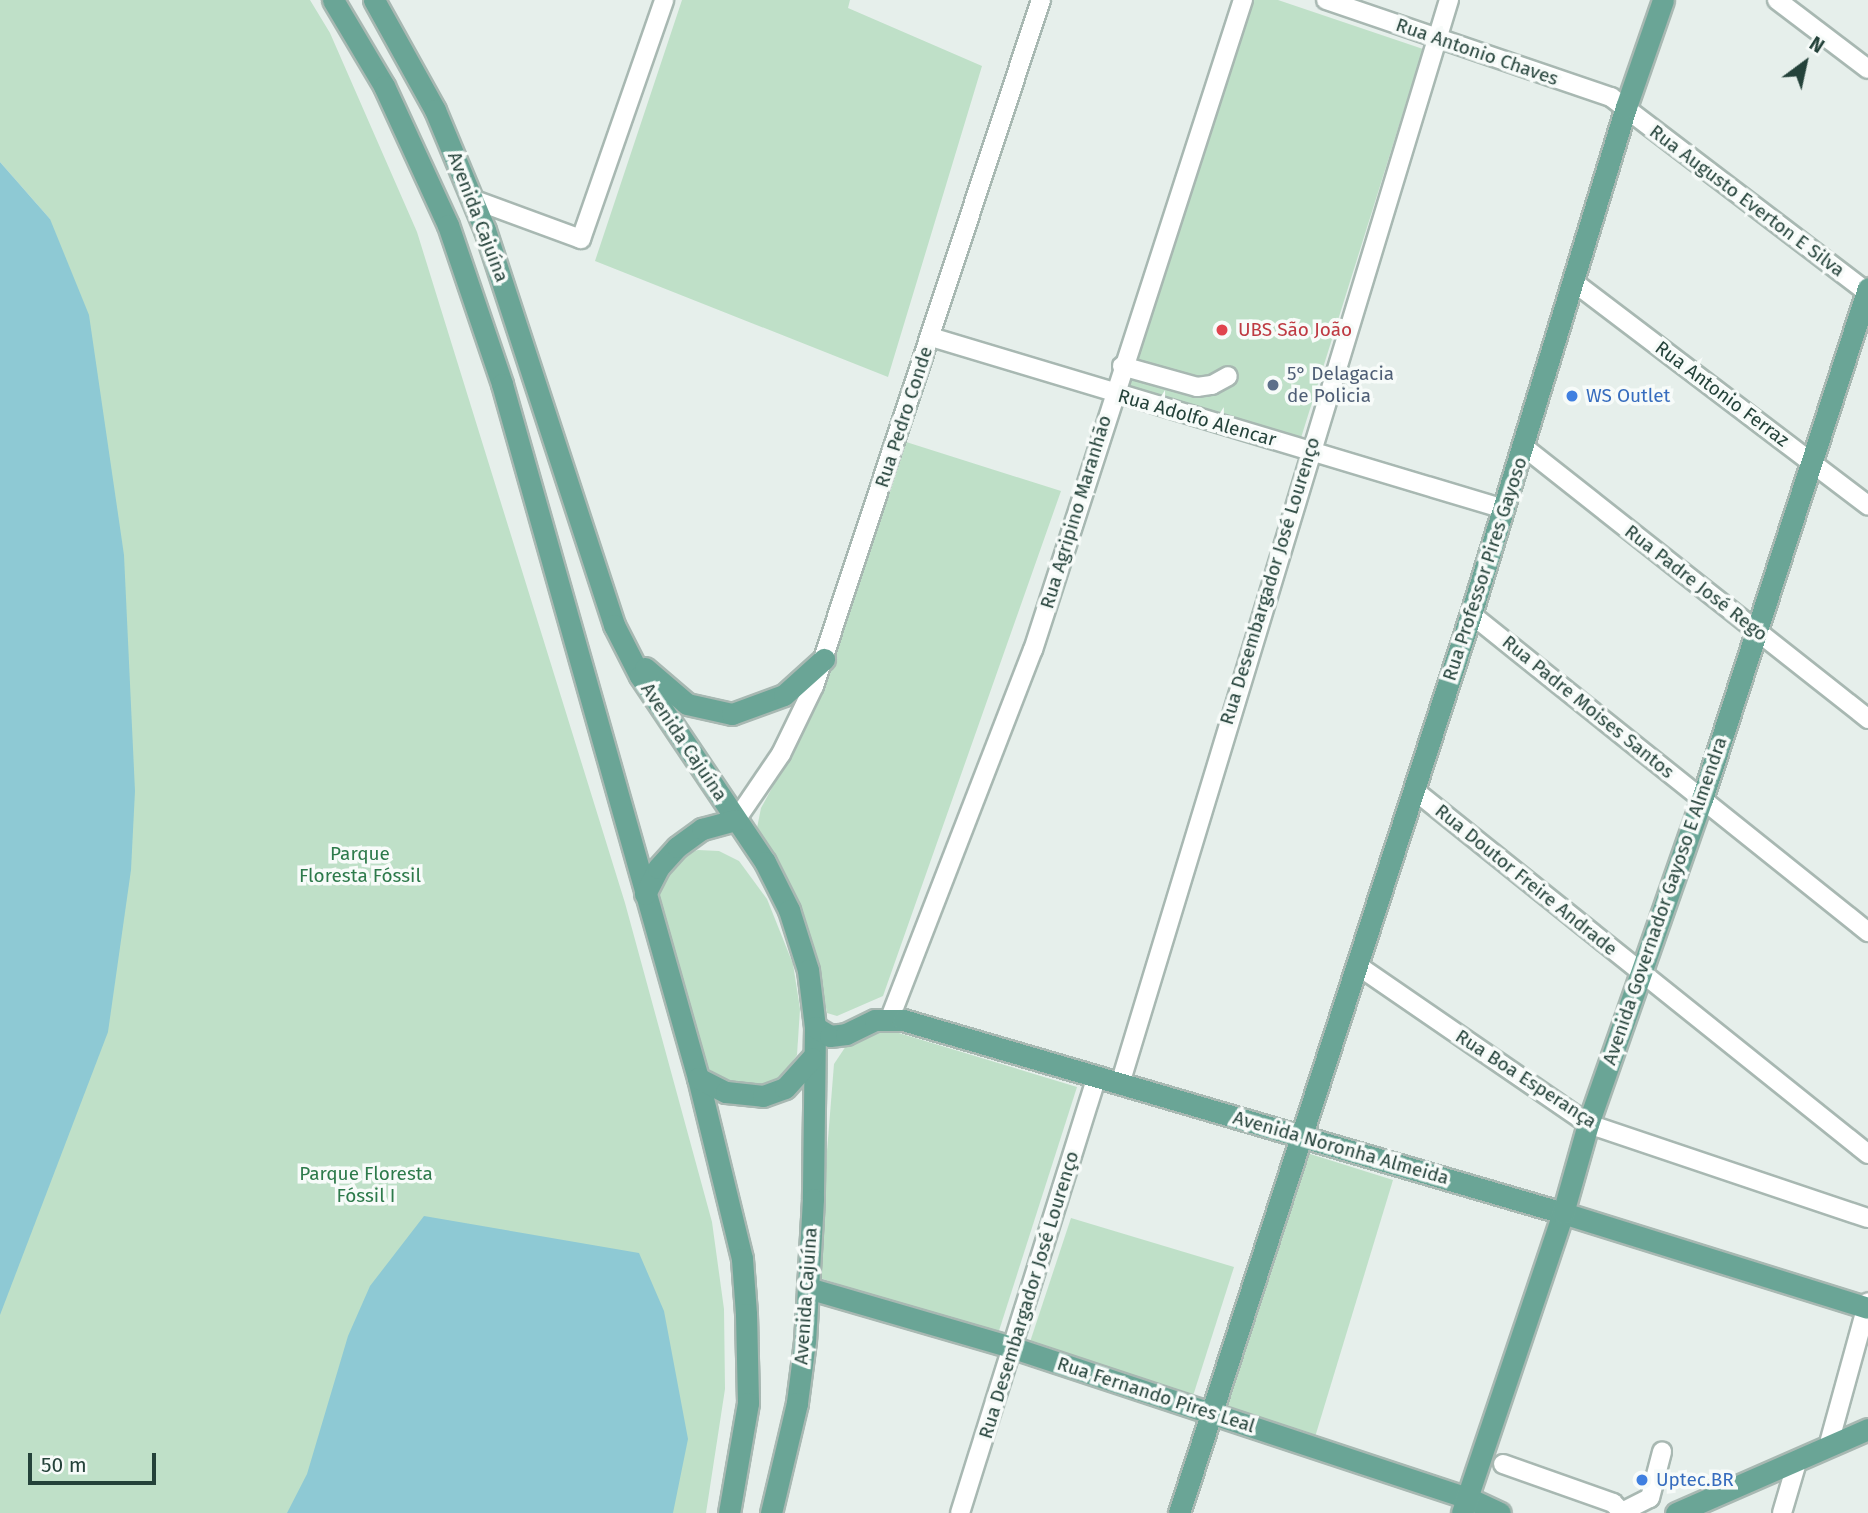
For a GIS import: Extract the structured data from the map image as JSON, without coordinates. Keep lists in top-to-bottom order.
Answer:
{
  "streets": {
    "main road": [
      "Avenida Cajuína",
      "Rua Professor Pires Gayoso",
      "Avenida Governador Gayoso E Almendra",
      "Avenida Noronha Almeida",
      "Rua Fernando Pires Leal"
    ],
    "street": [
      "Rua Antonio Chaves",
      "Rua Augusto Everton E Silva",
      "Rua Antonio Ferraz",
      "Rua Pedro Conde",
      "Rua Adolfo Alencar",
      "Rua Agripino Maranhão",
      "Rua Desembargador José Lourenço",
      "Rua Padre José Rego",
      "Rua Padre Moises Santos",
      "Rua Doutor Freire Andrade",
      "Rua Boa Esperança"
    ]
  },
  "crossings": [
    ["Rua Antonio Chaves", "Rua Augusto Everton E Silva"],
    ["Rua Antonio Chaves", "Rua Professor Pires Gayoso"],
    ["Rua Antonio Chaves", "Rua Desembargador José Lourenço"],
    ["Rua Augusto Everton E Silva", "Rua Professor Pires Gayoso"],
    ["Rua Augusto Everton E Silva", "Avenida Governador Gayoso E Almendra"],
    ["Avenida Cajuína", "Rua Pedro Conde"],
    ["Avenida Cajuína", "Rua Fernando Pires Leal"],
    ["Rua Antonio Ferraz", "Rua Professor Pires Gayoso"],
    ["Rua Antonio Ferraz", "Avenida Governador Gayoso E Almendra"],
    ["Rua Pedro Conde", "Rua Adolfo Alencar"],
    ["Rua Adolfo Alencar", "Rua Agripino Maranhão"],
    ["Rua Adolfo Alencar", "Rua Professor Pires Gayoso"],
    ["Rua Adolfo Alencar", "Rua Desembargador José Lourenço"],
    ["Rua Agripino Maranhão", "Avenida Noronha Almeida"],
    ["Rua Professor Pires Gayoso", "Rua Padre José Rego"],
    ["Rua Professor Pires Gayoso", "Rua Padre Moises Santos"],
    ["Rua Professor Pires Gayoso", "Rua Doutor Freire Andrade"],
    ["Rua Professor Pires Gayoso", "Rua Boa Esperança"],
    ["Rua Professor Pires Gayoso", "Avenida Noronha Almeida"],
    ["Rua Professor Pires Gayoso", "Rua Fernando Pires Leal"],
    ["Rua Desembargador José Lourenço", "Avenida Noronha Almeida"],
    ["Rua Desembargador José Lourenço", "Rua Fernando Pires Leal"],
    ["Rua Padre José Rego", "Avenida Governador Gayoso E Almendra"],
    ["Rua Padre Moises Santos", "Avenida Governador Gayoso E Almendra"],
    ["Rua Doutor Freire Andrade", "Avenida Governador Gayoso E Almendra"],
    ["Avenida Governador Gayoso E Almendra", "Rua Boa Esperança"],
    ["Avenida Governador Gayoso E Almendra", "Avenida Noronha Almeida"],
    ["Avenida Governador Gayoso E Almendra", "Rua Fernando Pires Leal"]
  ],
  "parks": ["Parque Floresta Fóssil", "Parque Floresta Fóssil I"],
  "places": [
    "UBS São João",
    "5° Delagacia de Policia",
    "WS Outlet",
    "Uptec.BR"
  ],
  "scale_bar": "50 m",
  "north": "top right"
}
